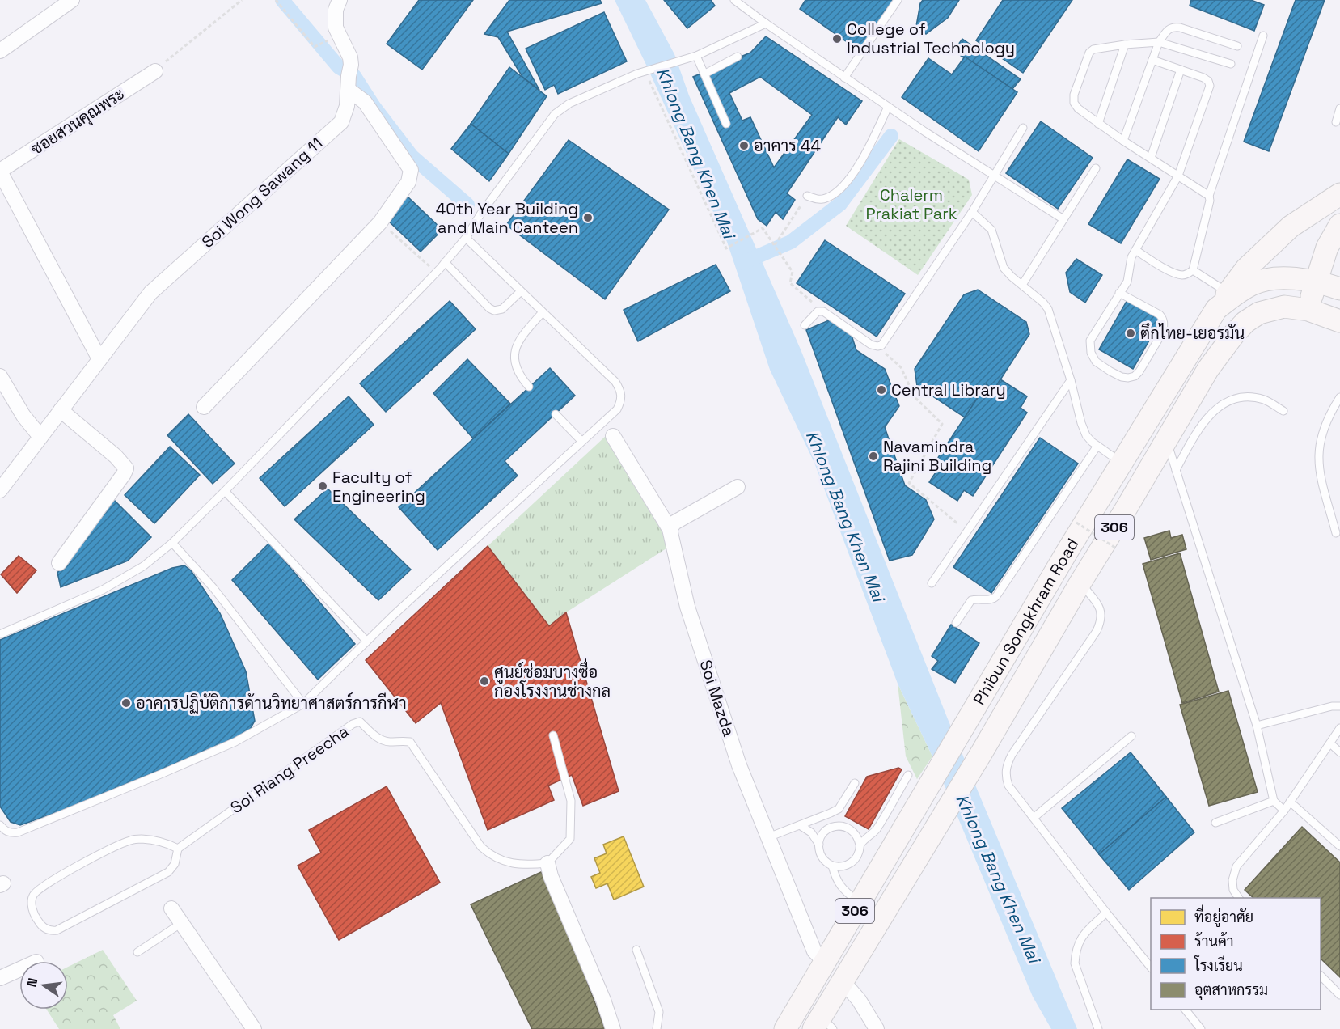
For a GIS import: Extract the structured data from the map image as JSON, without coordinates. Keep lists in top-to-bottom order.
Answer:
{
  "streets": {
    "main road": ["306", "Phibun Songkhram Road"],
    "street": ["ซอยสวนคุณพระ", "Soi Wong Sawang 11", "Soi Mazda"],
    "lane": ["Soi Riang Preecha"]
  },
  "crossings": [
    ["Phibun Songkhram Road", "Soi Mazda"]
  ],
  "water": ["Khlong Bang Khen Mai"],
  "parks": ["Chalerm Prakiat Park"],
  "places": [
    "College of Industrial Technology",
    "อาคาร 44",
    "40th Year Building and Main Canteen",
    "ตึกไทย-เยอรมัน",
    "Central Library",
    "Navamindra Rajini Building",
    "Faculty of Engineering",
    "ศูนย์ซ่อมบางซื่อ กองโรงงานช่างกล",
    "อาคารปฏิบัติการด้านวิทยาศาสตร์การกีฬา"
  ],
  "legend": [
    "ที่อยู่อาศัย",
    "ร้านค้า",
    "โรงเรียน",
    "อุตสาหกรรม"
  ],
  "north": "left"
}
